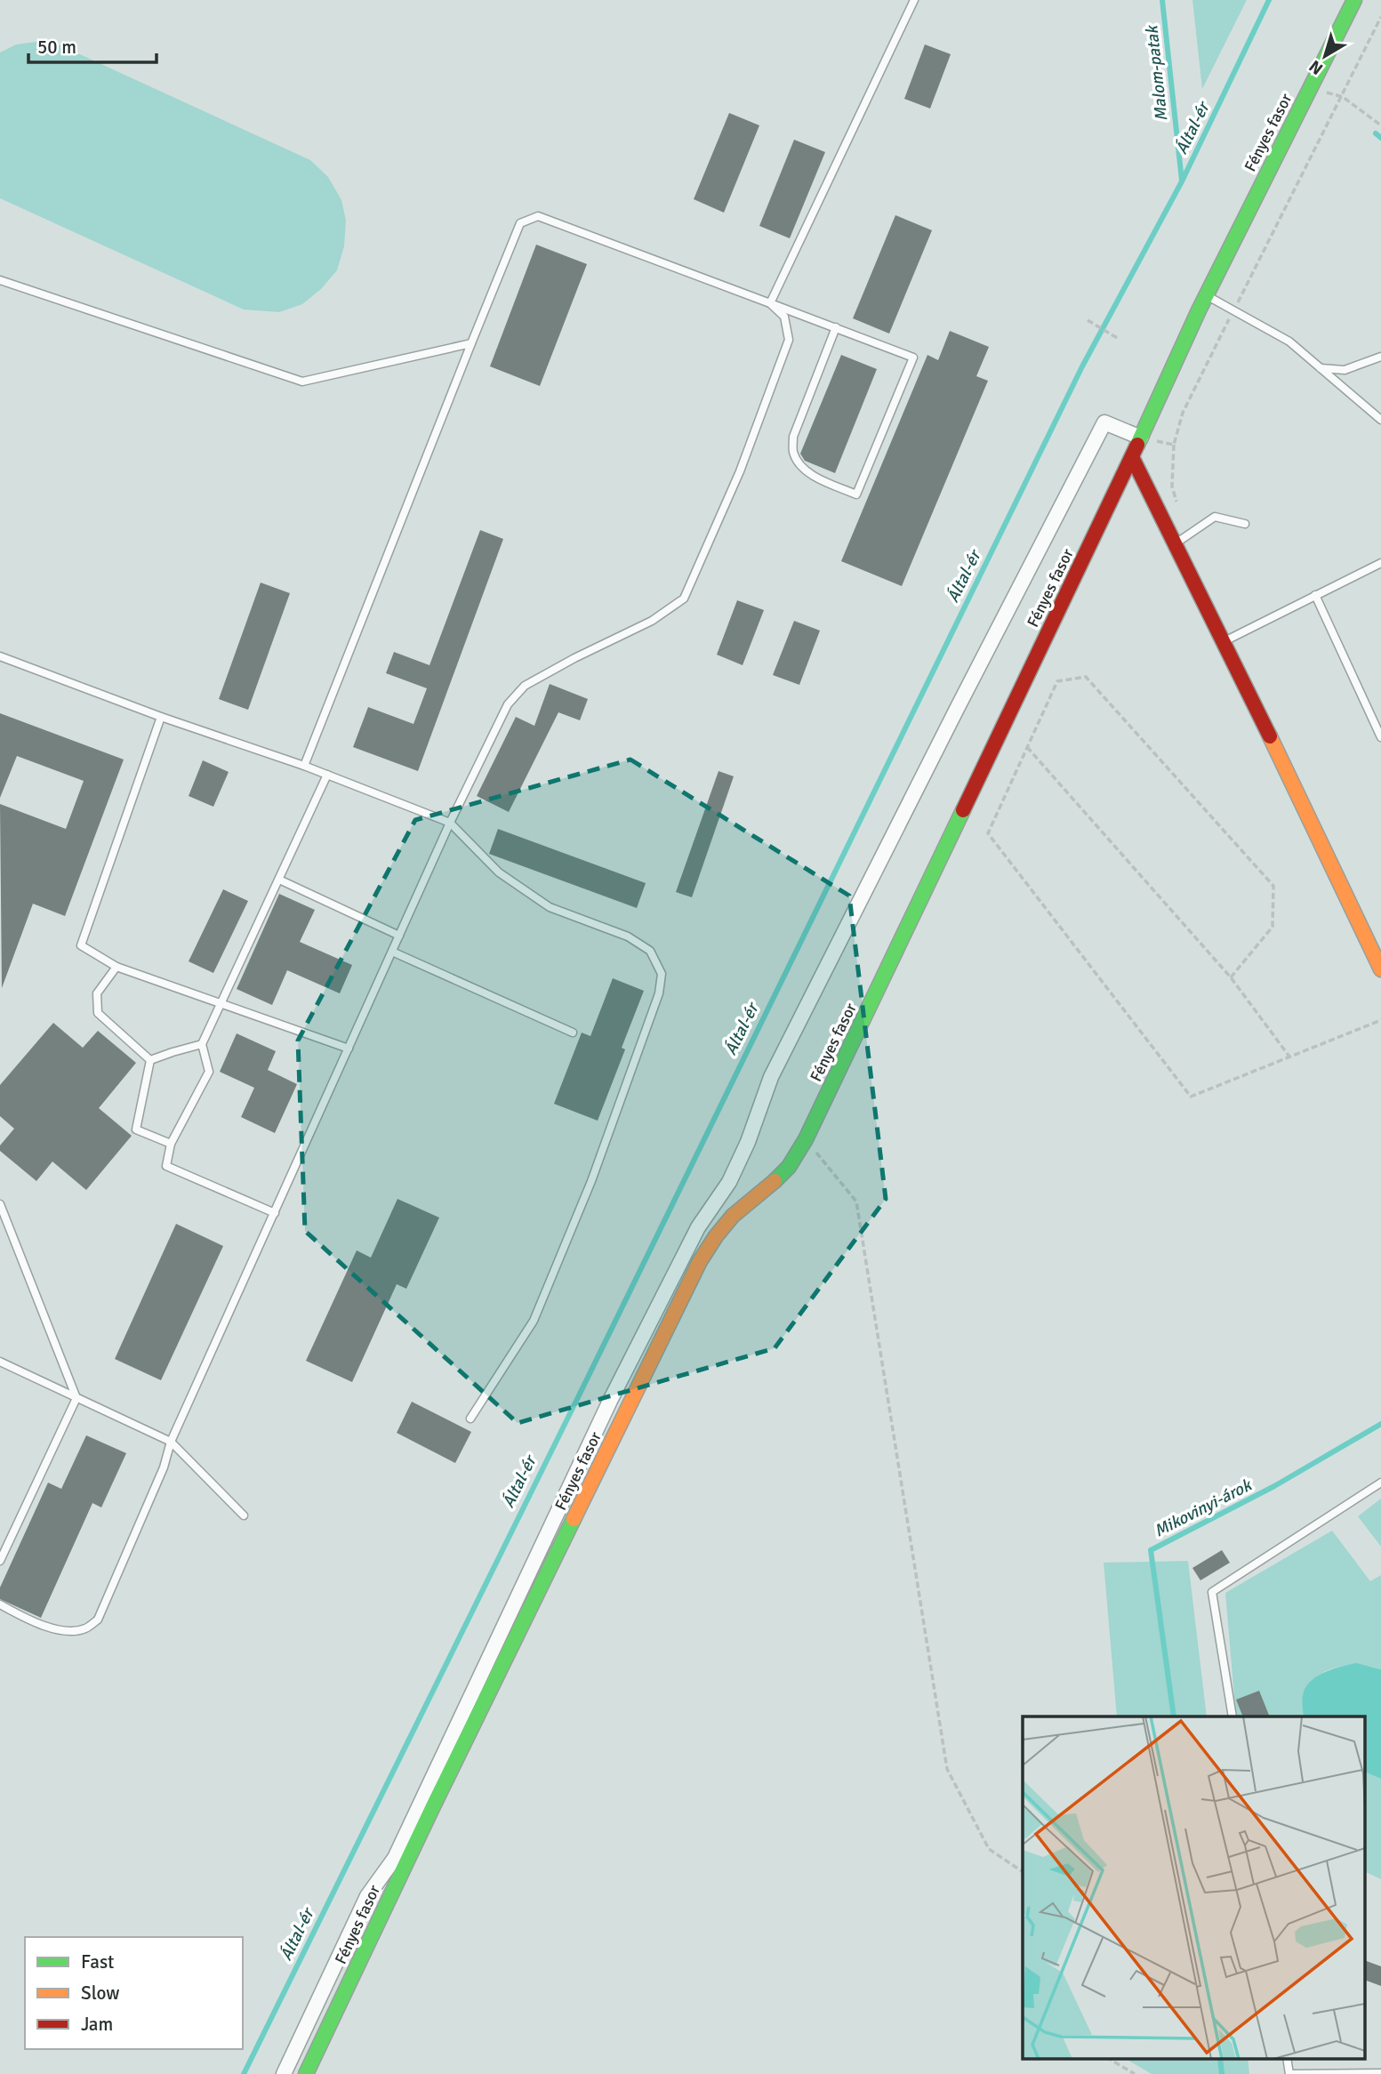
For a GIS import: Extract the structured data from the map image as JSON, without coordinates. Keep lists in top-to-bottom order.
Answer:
{
  "streets": {
    "street": ["Fényes fasor"]
  },
  "water": ["Malom-patak", "Által-ér", "Mikovinyi-árok"],
  "legend": ["Fast", "Slow", "Jam"],
  "scale_bar": "50 m",
  "north": "bottom left"
}
